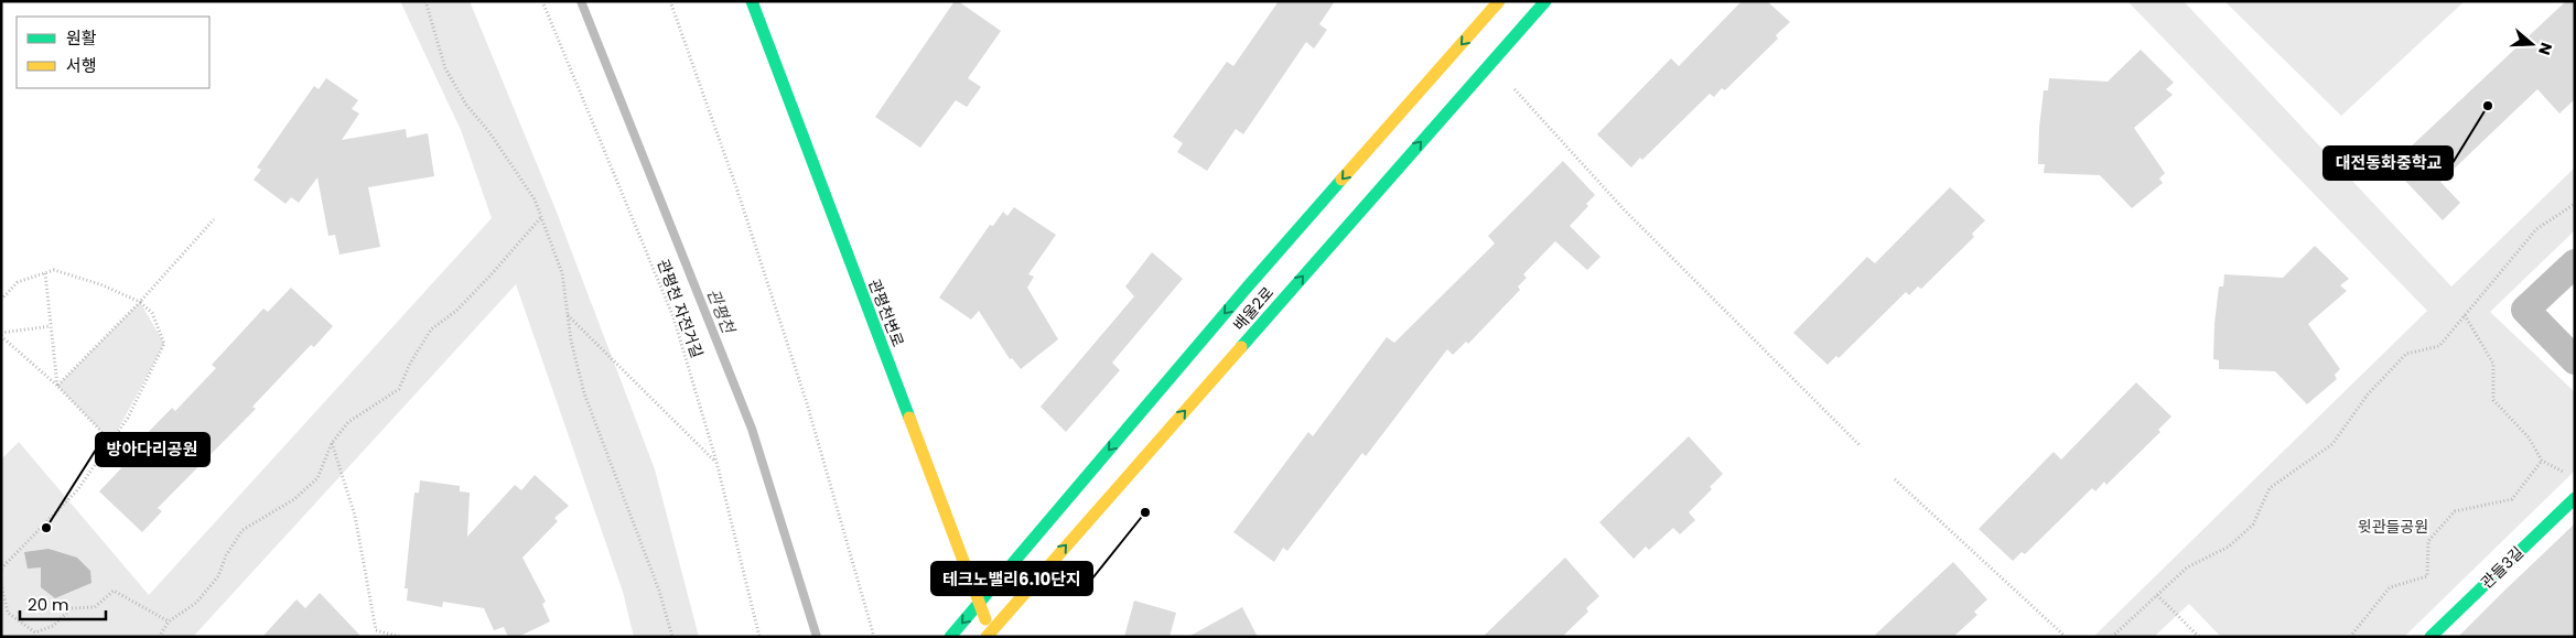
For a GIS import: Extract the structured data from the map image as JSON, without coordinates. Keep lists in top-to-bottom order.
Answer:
{
  "streets": {
    "main road": ["배울2로", "관평천변로", "관들3길"],
    "path": ["관평천 자전거길"]
  },
  "crossings": [
    ["배울2로", "관평천변로"]
  ],
  "water": ["관평천"],
  "parks": ["윗관들공원"],
  "places": ["대전동화중학교", "테크노밸리6.10단지", "방아다리공원"],
  "legend": ["원활", "서행"],
  "scale_bar": "20 m",
  "north": "right"
}
